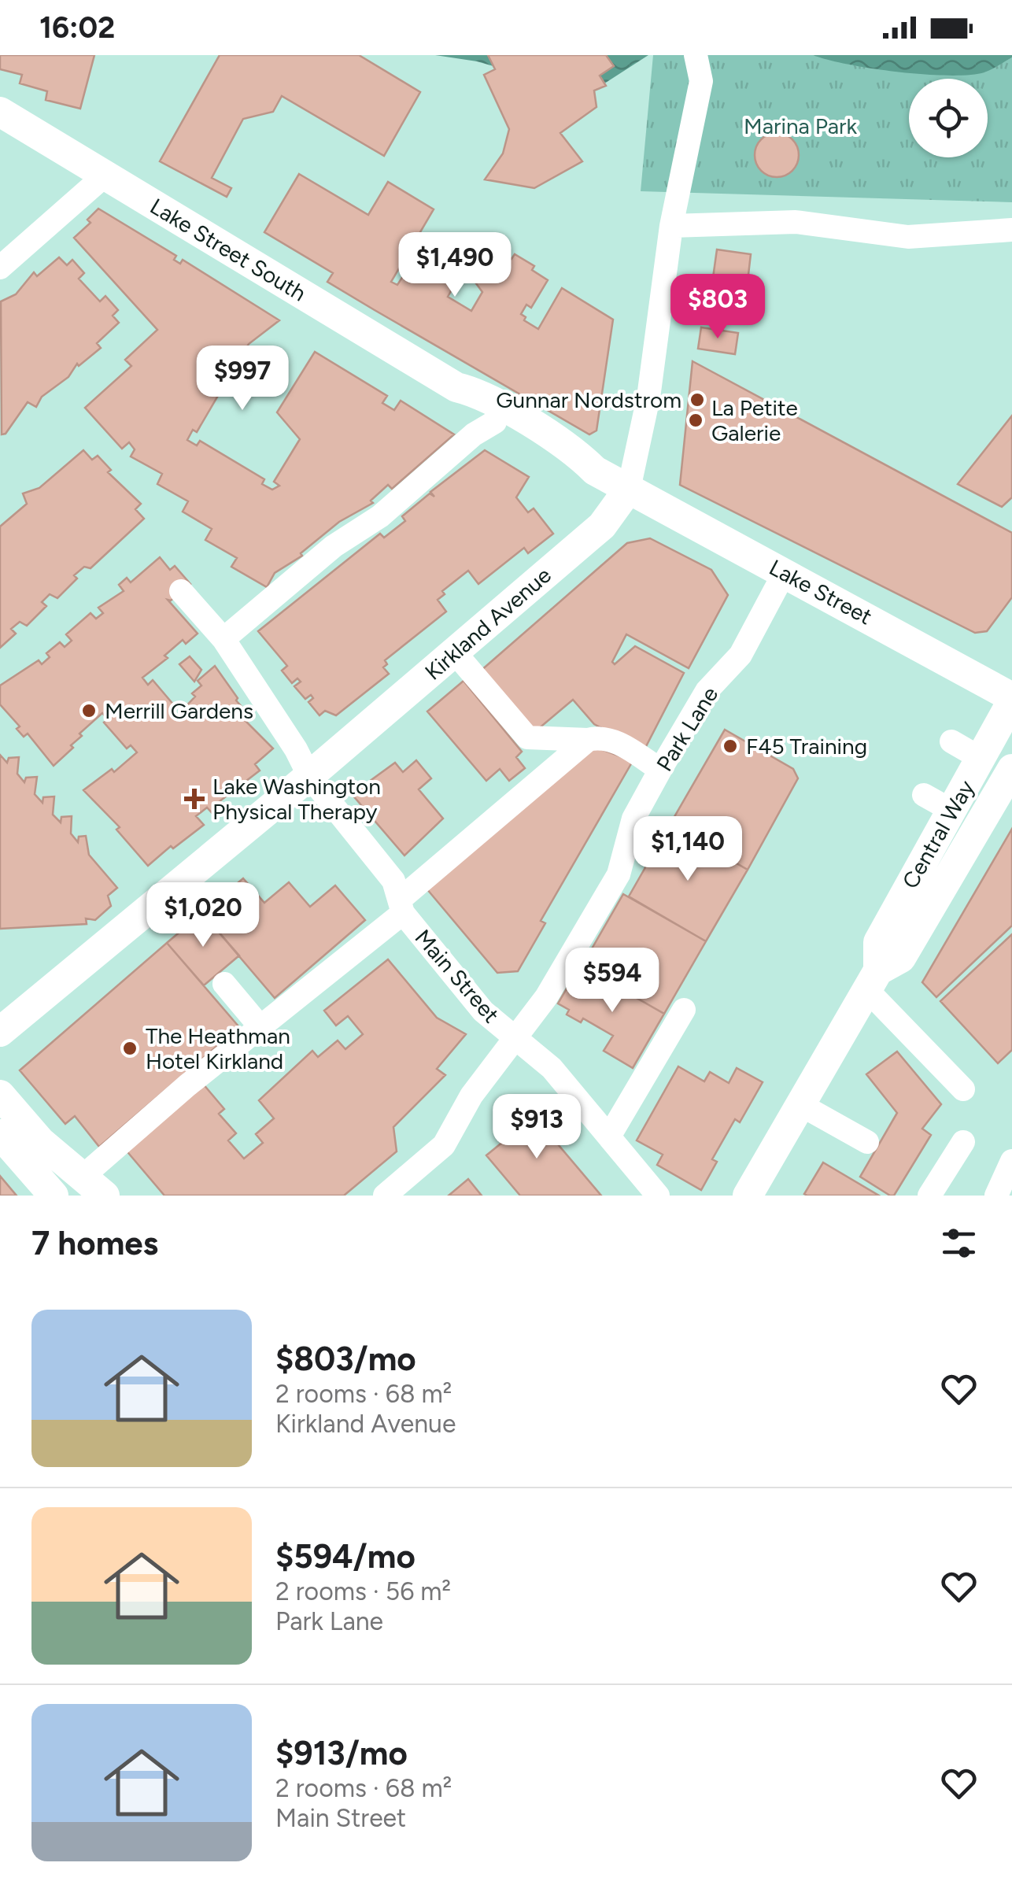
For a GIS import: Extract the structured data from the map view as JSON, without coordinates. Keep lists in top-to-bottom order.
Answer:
{
  "streets": {
    "main road": [
      "Lake Street South",
      "Lake Street",
      "Kirkland Avenue",
      "Central Way"
    ],
    "street": ["Park Lane", "Main Street"]
  },
  "crossings": [
    ["Lake Street South", "Lake Street"],
    ["Lake Street South", "Kirkland Avenue"],
    ["Lake Street", "Kirkland Avenue"],
    ["Lake Street", "Park Lane"],
    ["Lake Street", "Central Way"],
    ["Kirkland Avenue", "Main Street"],
    ["Park Lane", "Main Street"]
  ],
  "parks": ["Marina Park"],
  "places": {
    "other": [
      "Gunnar Nordstrom",
      "La Petite Galerie",
      "Merrill Gardens",
      "F45 Training",
      "The Heathman Hotel Kirkland"
    ],
    "health": ["Lake Washington Physical Therapy"]
  },
  "page": {
    "status": "16:02",
    "price": [
      "$1,490",
      "$803",
      "$997",
      "$1,140",
      "$1,020",
      "$594",
      "$913"
    ],
    "heading": "7 homes",
    "list": [
      {
        "name": "$803/mo",
        "note": "2 rooms · 68 m² · Kirkland Avenue"
      },
      {
        "name": "$594/mo",
        "note": "2 rooms · 56 m² · Park Lane"
      },
      {
        "name": "$913/mo",
        "note": "2 rooms · 68 m² · Main Street"
      }
    ]
  }
}
